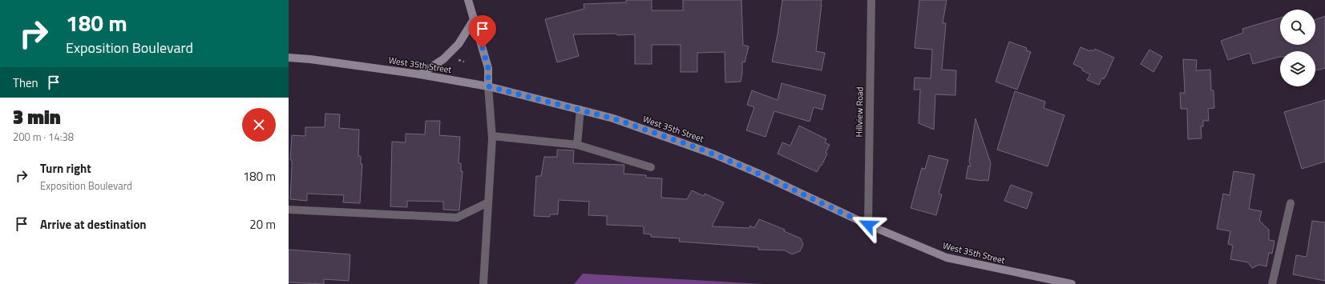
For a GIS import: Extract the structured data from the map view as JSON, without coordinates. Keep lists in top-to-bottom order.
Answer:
{
  "streets": {
    "street": ["West 35th Street", "Hillview Road"]
  },
  "crossings": [
    ["West 35th Street", "Hillview Road"]
  ],
  "page": {
    "turn": ["180 m", "Exposition Boulevard"],
    "then": "Then",
    "heading": ["3 min", "200 m · 14:38"],
    "list": [
      {
        "name": "Turn right",
        "note": "Exposition Boulevard",
        "value": "180 m"
      },
      {
        "name": "Arrive at destination",
        "value": "20 m"
      }
    ]
  }
}
